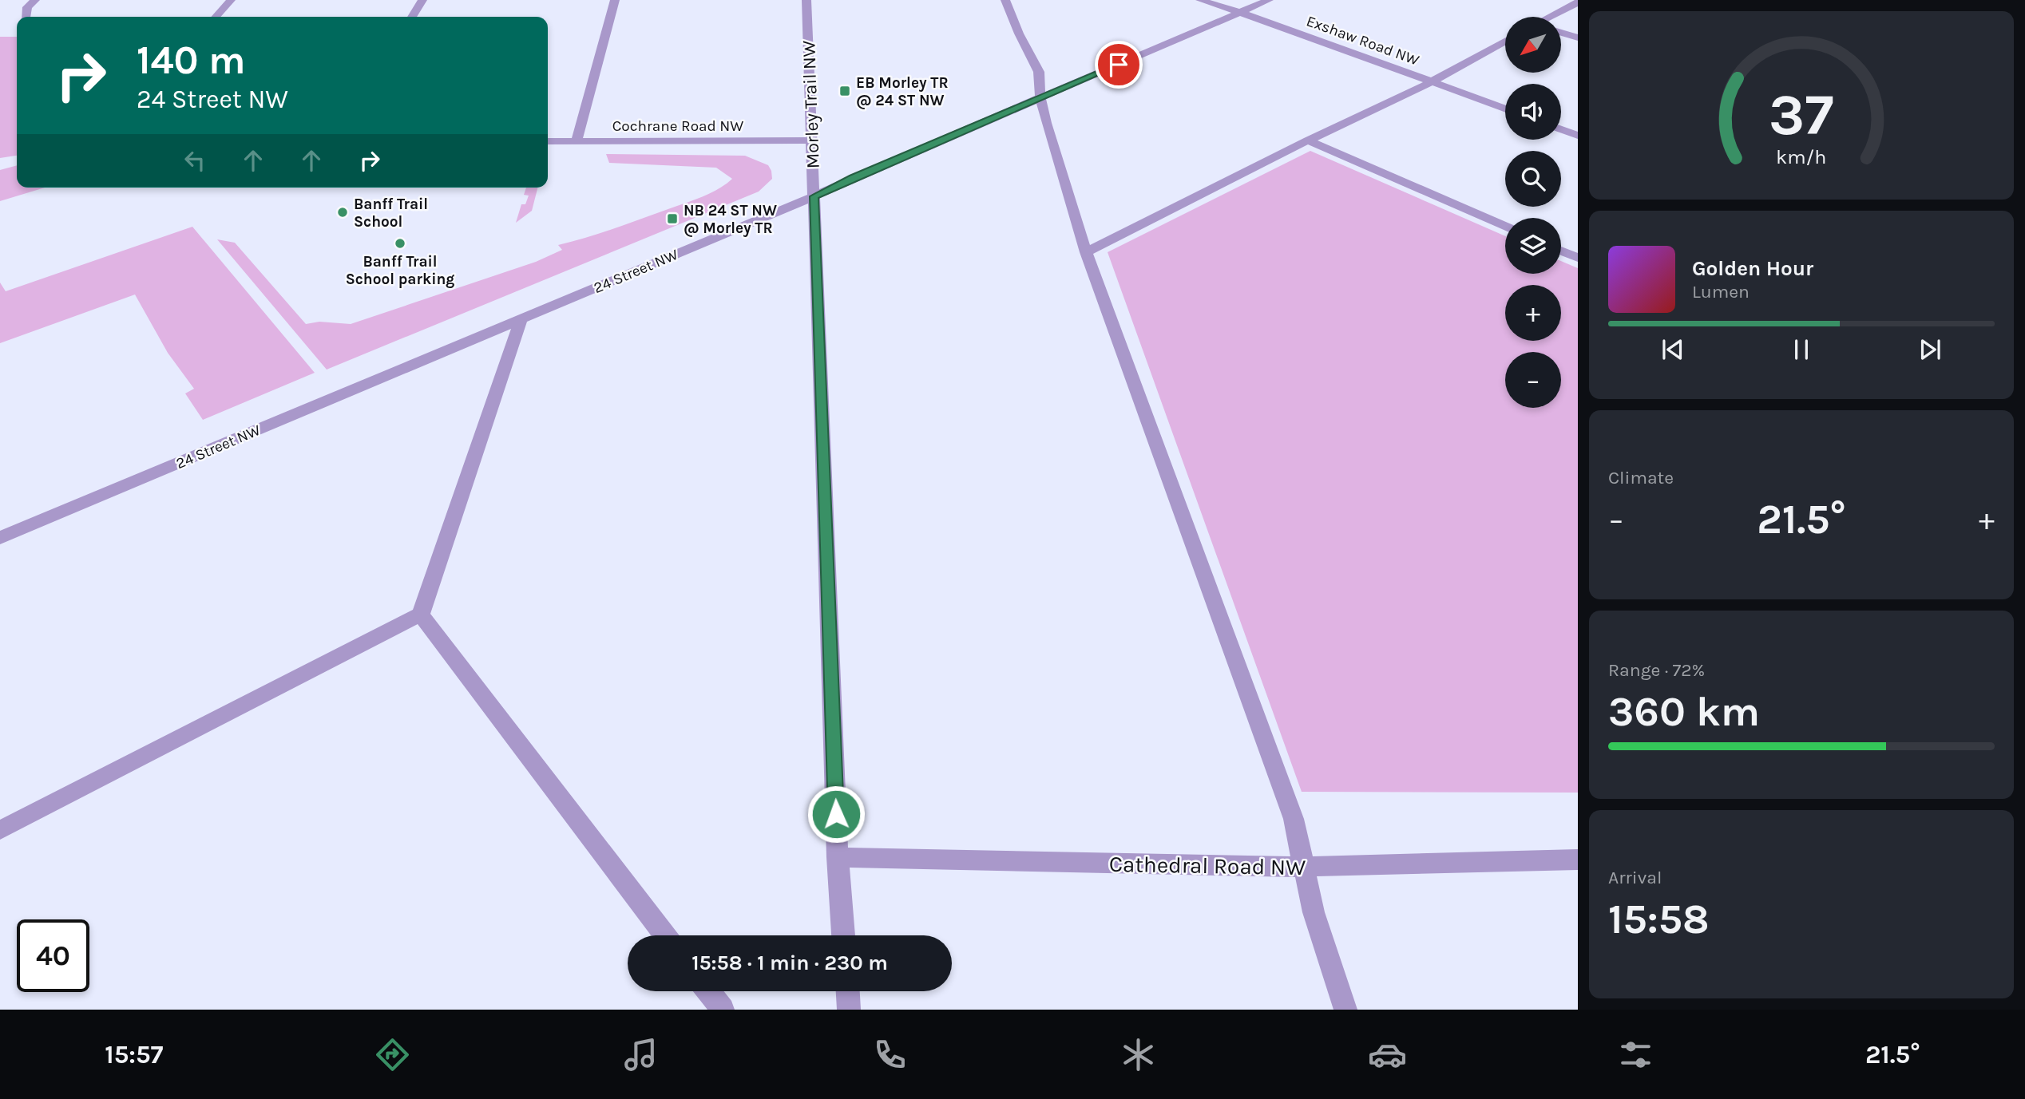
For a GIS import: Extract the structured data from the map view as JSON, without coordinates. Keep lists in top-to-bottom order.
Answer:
{
  "streets": {
    "street": [
      "Exshaw Road NW",
      "Morley Trail NW",
      "Cochrane Road NW",
      "24 Street NW",
      "Cathedral Road NW"
    ]
  },
  "crossings": [
    ["Exshaw Road NW", "24 Street NW"],
    ["Morley Trail NW", "Cochrane Road NW"],
    ["Morley Trail NW", "24 Street NW"],
    ["Morley Trail NW", "Cathedral Road NW"]
  ],
  "places": {
    "transit": ["EB Morley TR @ 24 ST NW", "NB 24 ST NW @ Morley TR"],
    "other": ["Banff Trail School", "Banff Trail School parking"]
  },
  "north": "bottom left",
  "page": {
    "map_buttons": ["+", "−"],
    "turn": ["140 m", "24 Street NW"],
    "song": ["Golden Hour", "Lumen"],
    "tile": [
      "Climate",
      ["Range · 72%", "360 km"],
      ["Arrival", "15:58"]
    ],
    "heat": ["−", "21.5°", "+"],
    "limit": "40",
    "trip": "15:58 · 1 min · 230 m",
    "tabs": ["15:57", "21.5°"],
    "gauge": ["37", "km/h"]
  }
}
